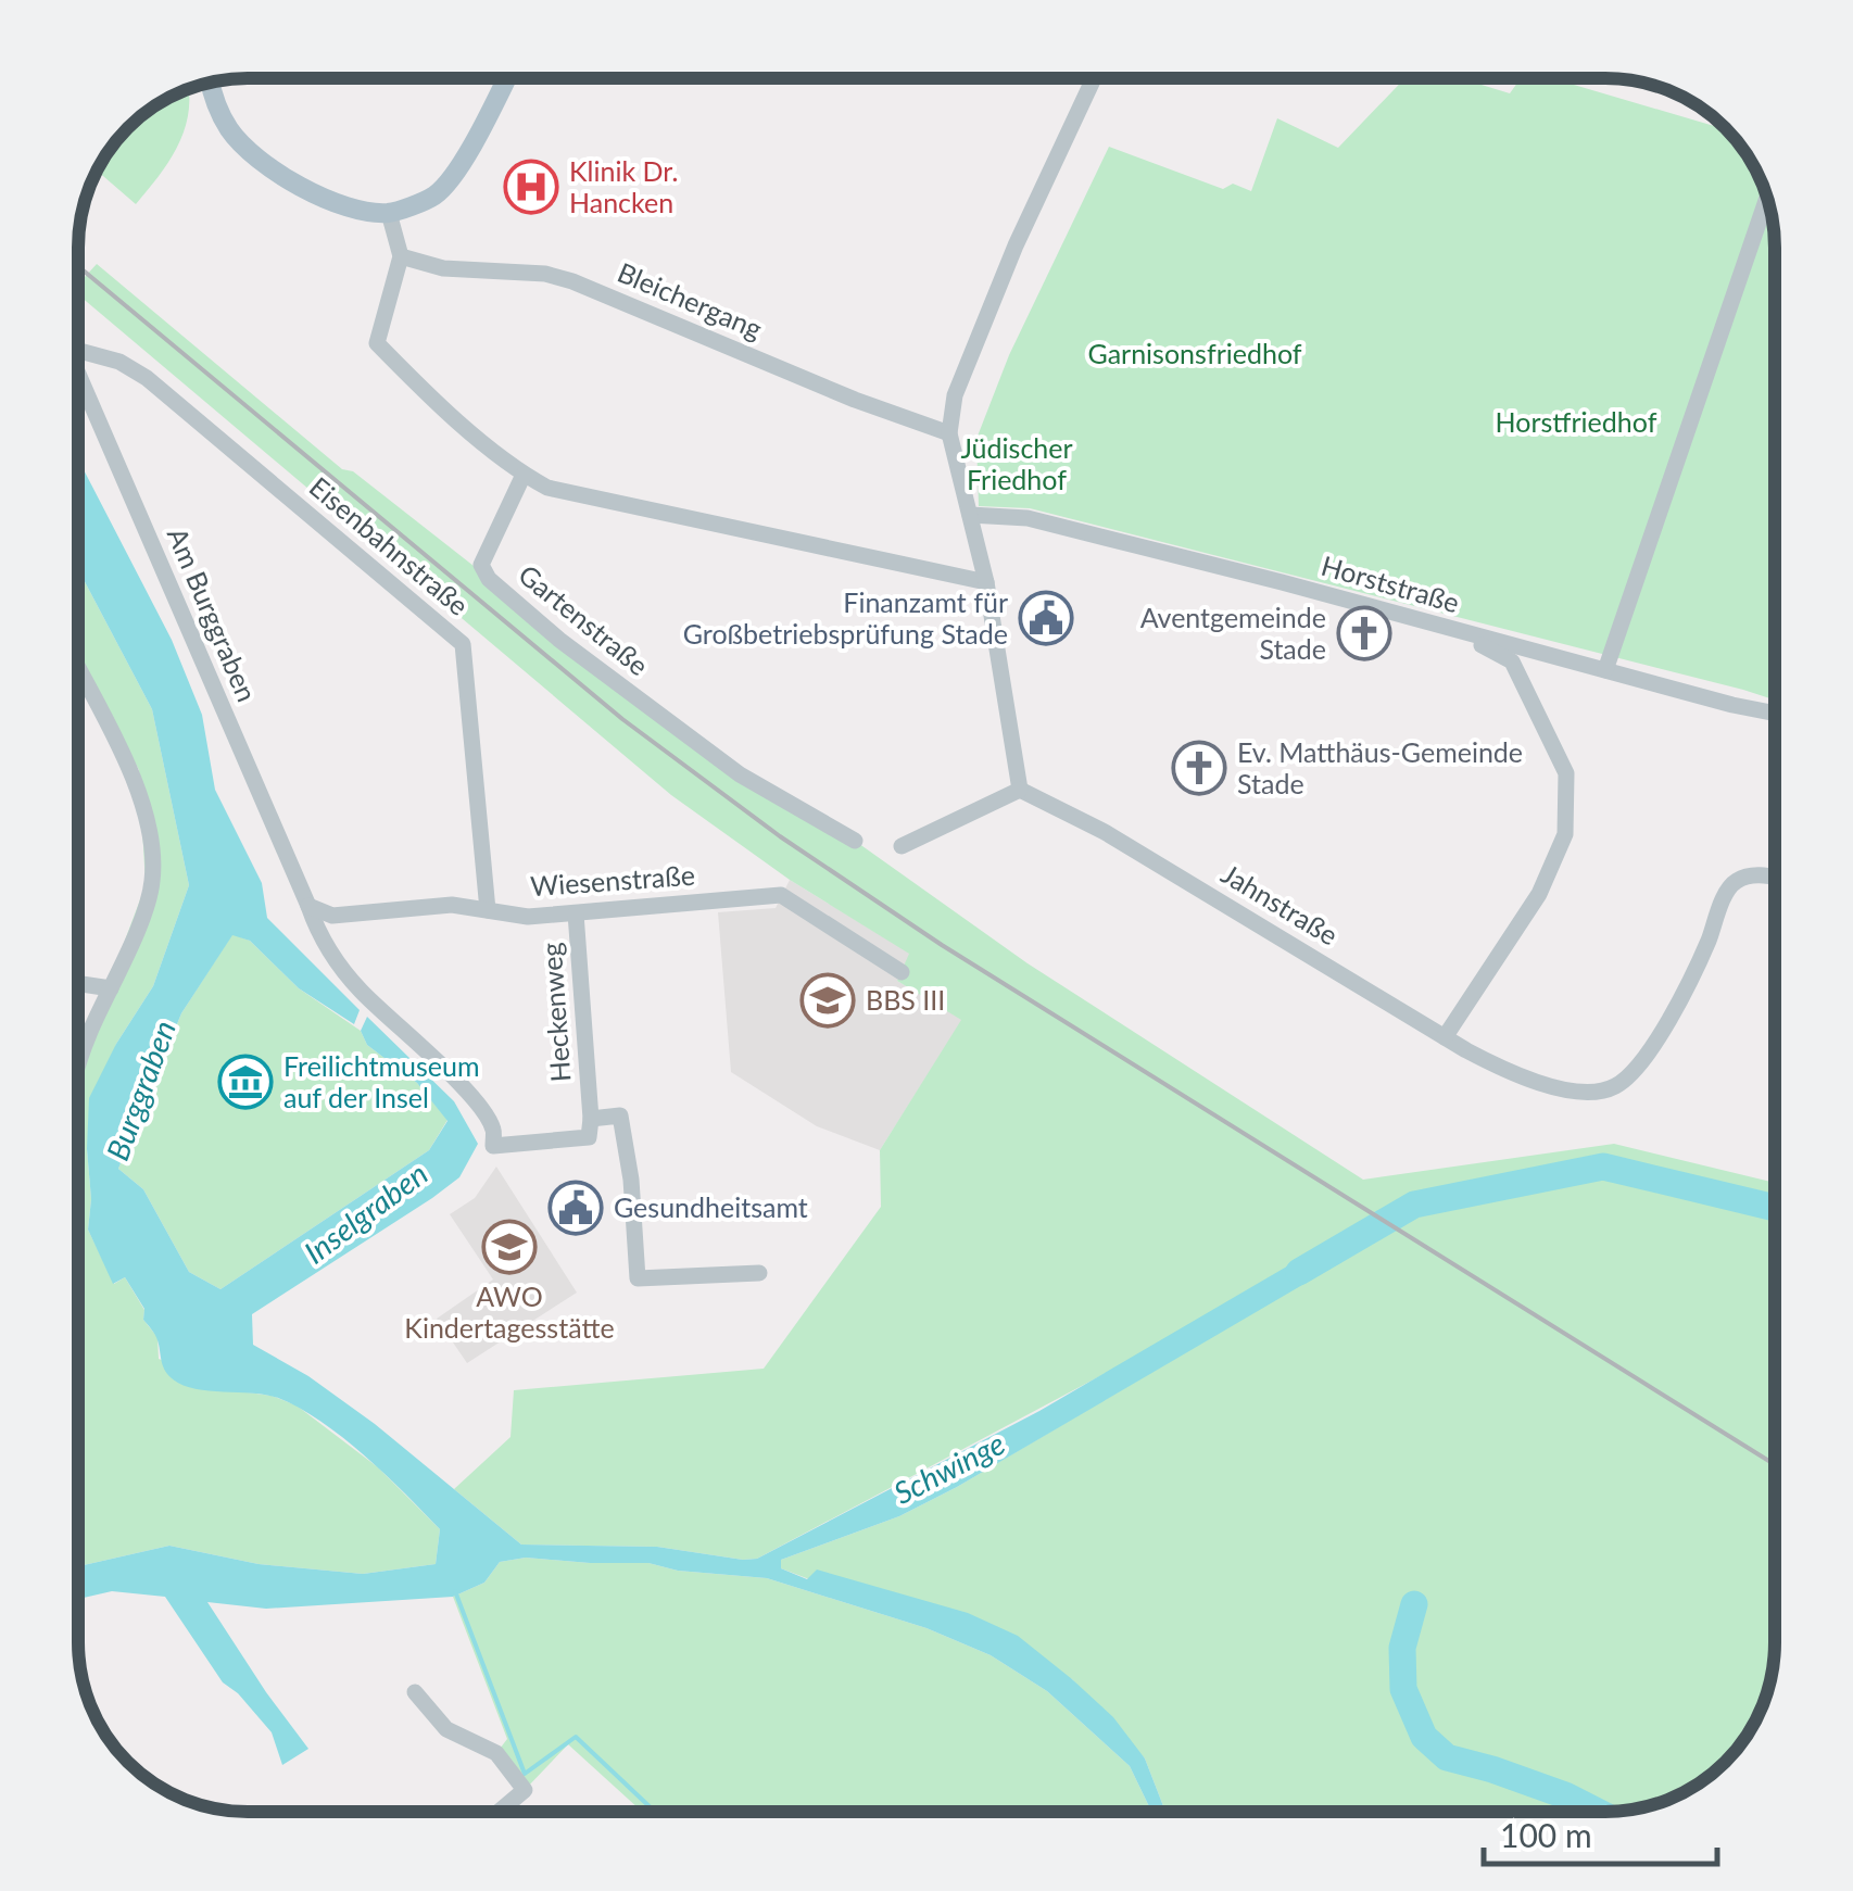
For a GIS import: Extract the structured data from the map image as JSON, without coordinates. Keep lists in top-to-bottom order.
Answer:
{
  "streets": {
    "street": [
      "Bleichergang",
      "Eisenbahnstraße",
      "Horststraße",
      "Am Burggraben",
      "Gartenstraße",
      "Wiesenstraße",
      "Jahnstraße",
      "Heckenweg"
    ]
  },
  "crossings": [
    ["Eisenbahnstraße", "Wiesenstraße"],
    ["Am Burggraben", "Wiesenstraße"],
    ["Am Burggraben", "Heckenweg"],
    ["Wiesenstraße", "Heckenweg"]
  ],
  "water": ["Burggraben", "Inselgraben", "Schwinge"],
  "parks": ["Garnisonsfriedhof", "Horstfriedhof", "Jüdischer Friedhof"],
  "places": {
    "hospital": ["Klinik Dr. Hancken"],
    "public building": ["Finanzamt für Großbetriebsprüfung Stade", "Gesundheitsamt"],
    "church": ["Aventgemeinde Stade", "Ev. Matthäus-Gemeinde Stade"],
    "school or university": ["BBS III", "AWO Kindertagesstätte"],
    "museum": ["Freilichtmuseum auf der Insel"]
  },
  "scale_bar": "100 m"
}
